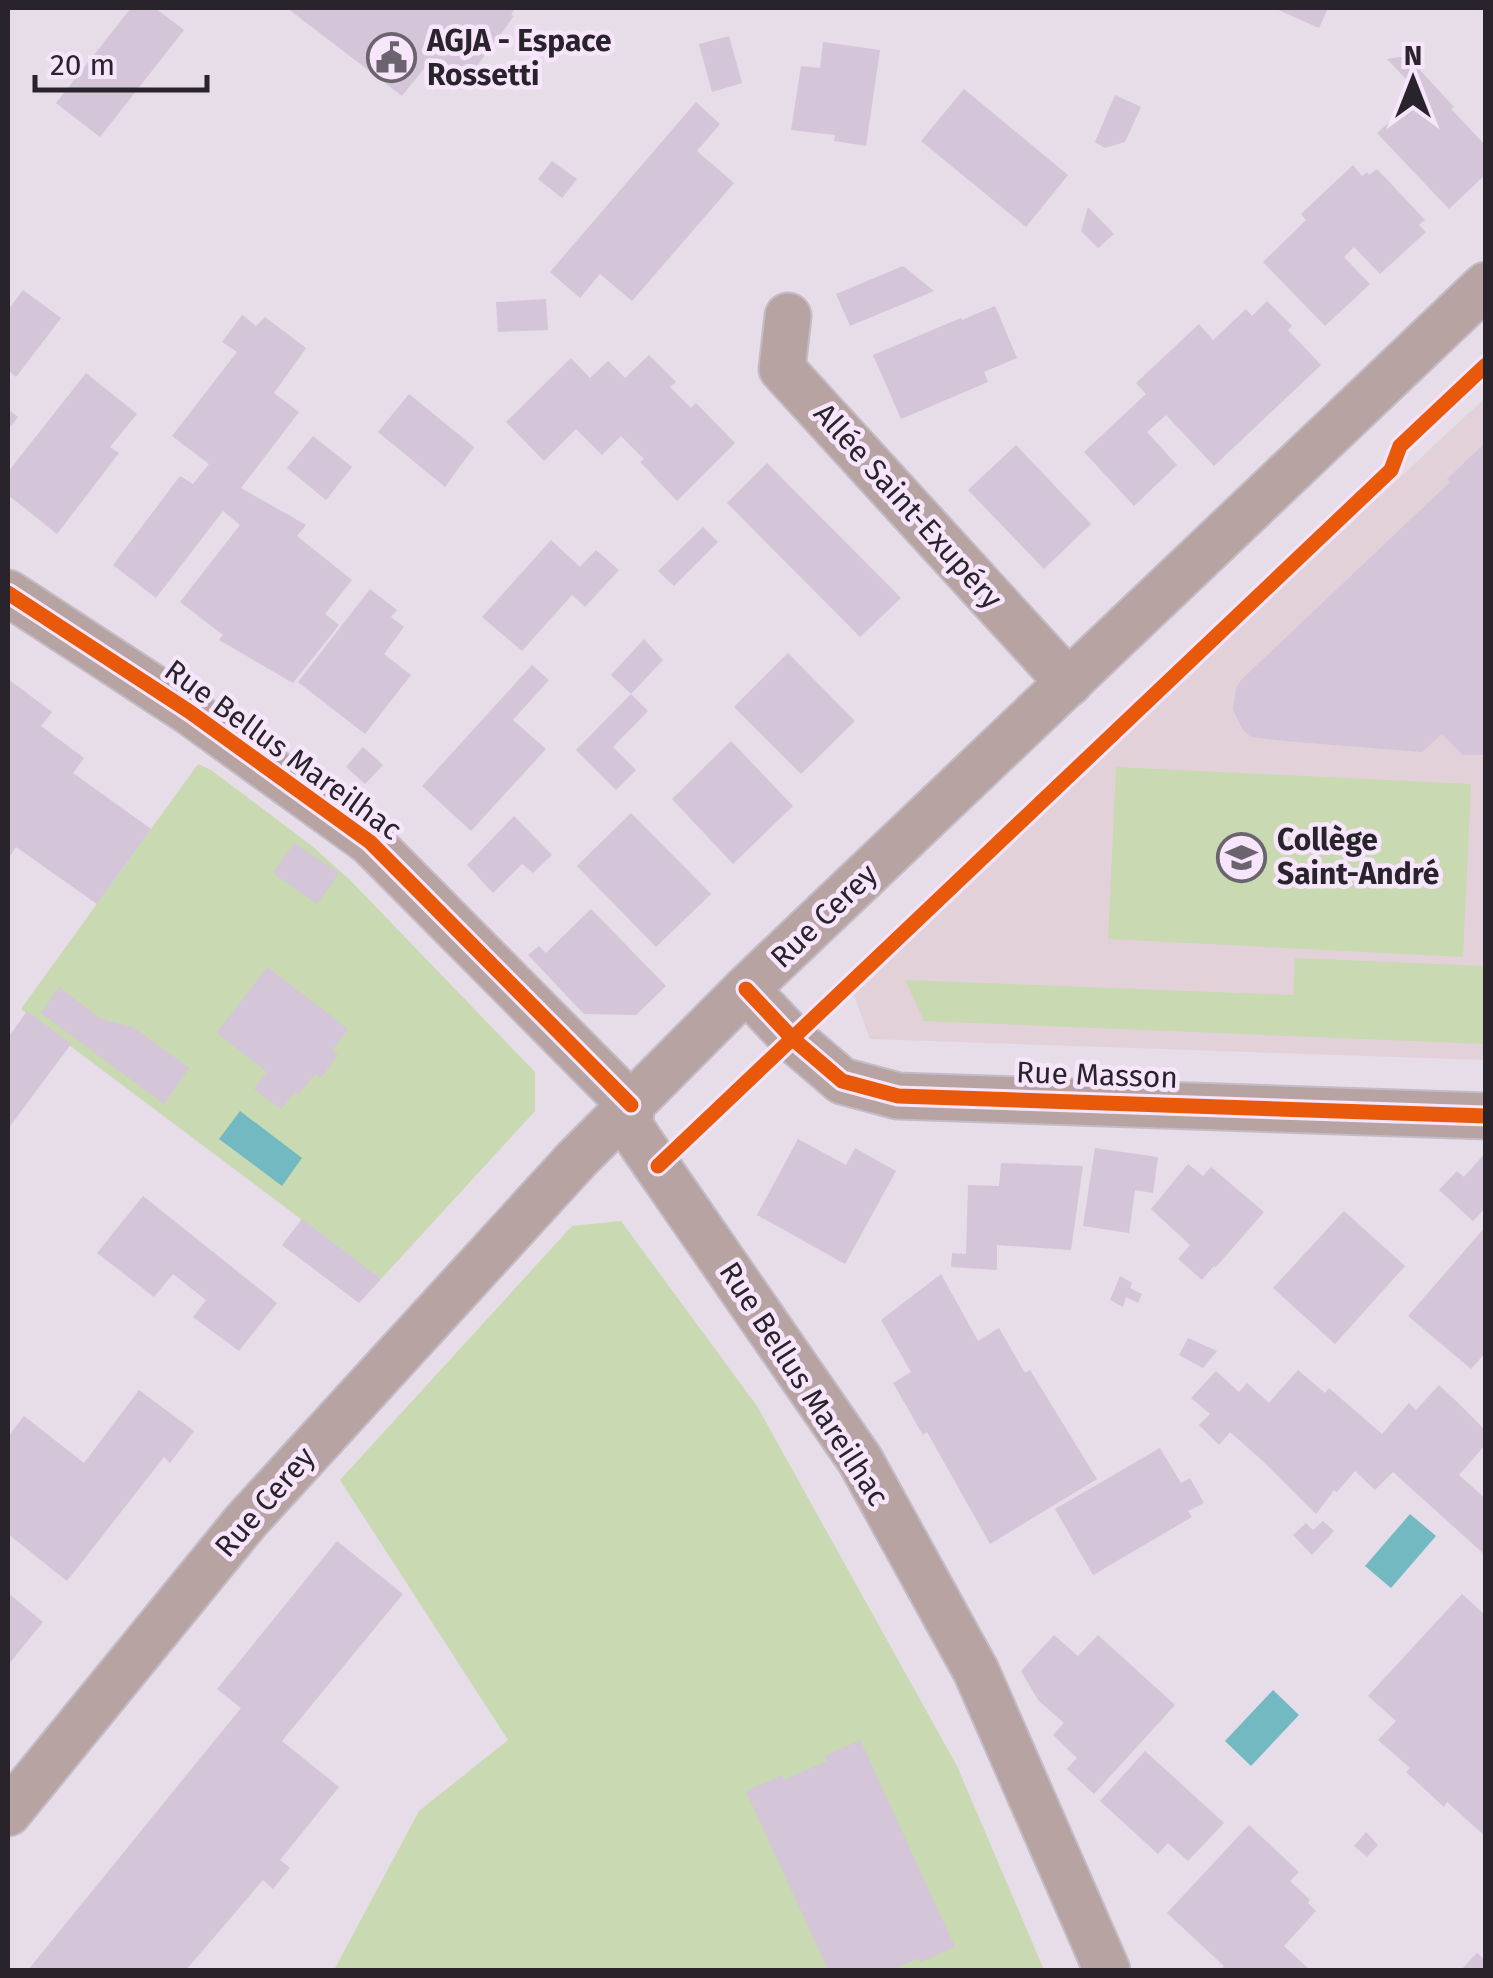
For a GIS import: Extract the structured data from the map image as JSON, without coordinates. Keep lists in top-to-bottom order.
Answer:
{
  "streets": {
    "street": [
      "Allée Saint-Exupéry",
      "Rue Bellus Mareilhac",
      "Rue Cerey",
      "Rue Masson"
    ]
  },
  "crossings": [
    ["Allée Saint-Exupéry", "Rue Cerey"],
    ["Rue Bellus Mareilhac", "Rue Cerey"],
    ["Rue Cerey", "Rue Masson"]
  ],
  "places": {
    "public building": ["AGJA - Espace Rossetti"],
    "school or university": ["Collège Saint-André"]
  },
  "scale_bar": "20 m",
  "north": "top"
}
